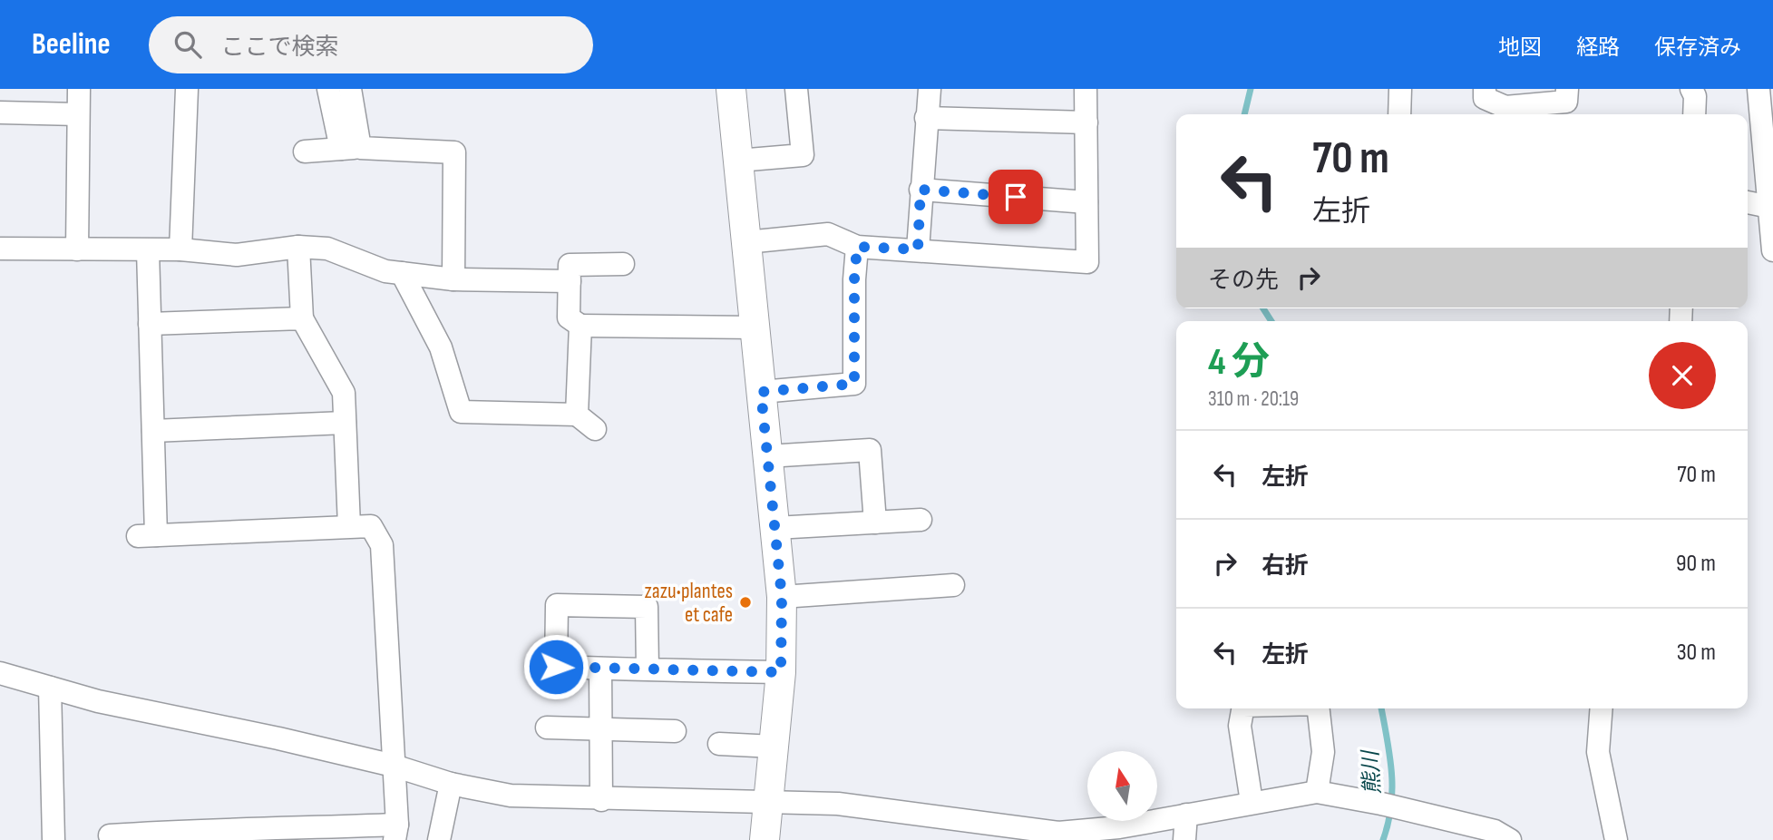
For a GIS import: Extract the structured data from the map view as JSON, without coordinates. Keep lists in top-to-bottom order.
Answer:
{
  "water": ["熊川"],
  "places": ["zazu•plantes et cafe"],
  "north": "top",
  "page": {
    "header": "Beeline",
    "search": "ここで検索",
    "nav": ["地図", "経路", "保存済み"],
    "turn": ["70 m", "左折"],
    "then": "その先",
    "heading": ["4 分", "310 m · 20:19"],
    "list": [
      {
        "name": "左折",
        "value": "70 m"
      },
      {
        "name": "右折",
        "value": "90 m"
      },
      {
        "name": "左折",
        "value": "30 m"
      }
    ]
  }
}
